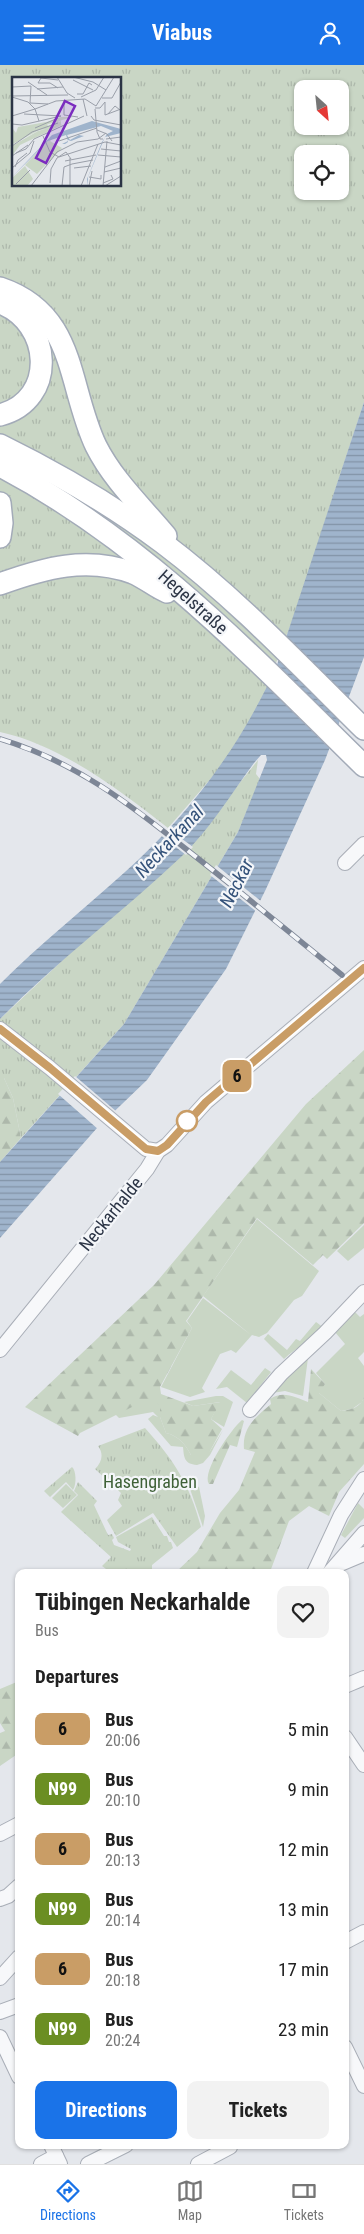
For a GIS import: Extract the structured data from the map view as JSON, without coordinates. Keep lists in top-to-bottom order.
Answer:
{
  "streets": {
    "main road": ["Hegelstraße"],
    "street": ["Neckarhalde"]
  },
  "water": ["Neckarkanal", "Neckar"],
  "parks": ["Hasengraben"],
  "lines": ["bus line 6"],
  "north": "bottom right",
  "page": {
    "header": "Viabus",
    "on_map": "6",
    "heading": [
      ["Tübingen Neckarhalde", "Bus"],
      "Departures"
    ],
    "list": [
      {
        "mark": "6",
        "name": "Bus",
        "note": "20:06",
        "value": "5 min"
      },
      {
        "mark": "N99",
        "name": "Bus",
        "note": "20:10",
        "value": "9 min"
      },
      {
        "mark": "6",
        "name": "Bus",
        "note": "20:13",
        "value": "12 min"
      },
      {
        "mark": "N99",
        "name": "Bus",
        "note": "20:14",
        "value": "13 min"
      },
      {
        "mark": "6",
        "name": "Bus",
        "note": "20:18",
        "value": "17 min"
      },
      {
        "mark": "N99",
        "name": "Bus",
        "note": "20:24",
        "value": "23 min"
      }
    ],
    "buttons": ["Directions", "Tickets"],
    "tabs": ["Directions", "Map", "Tickets"]
  }
}
